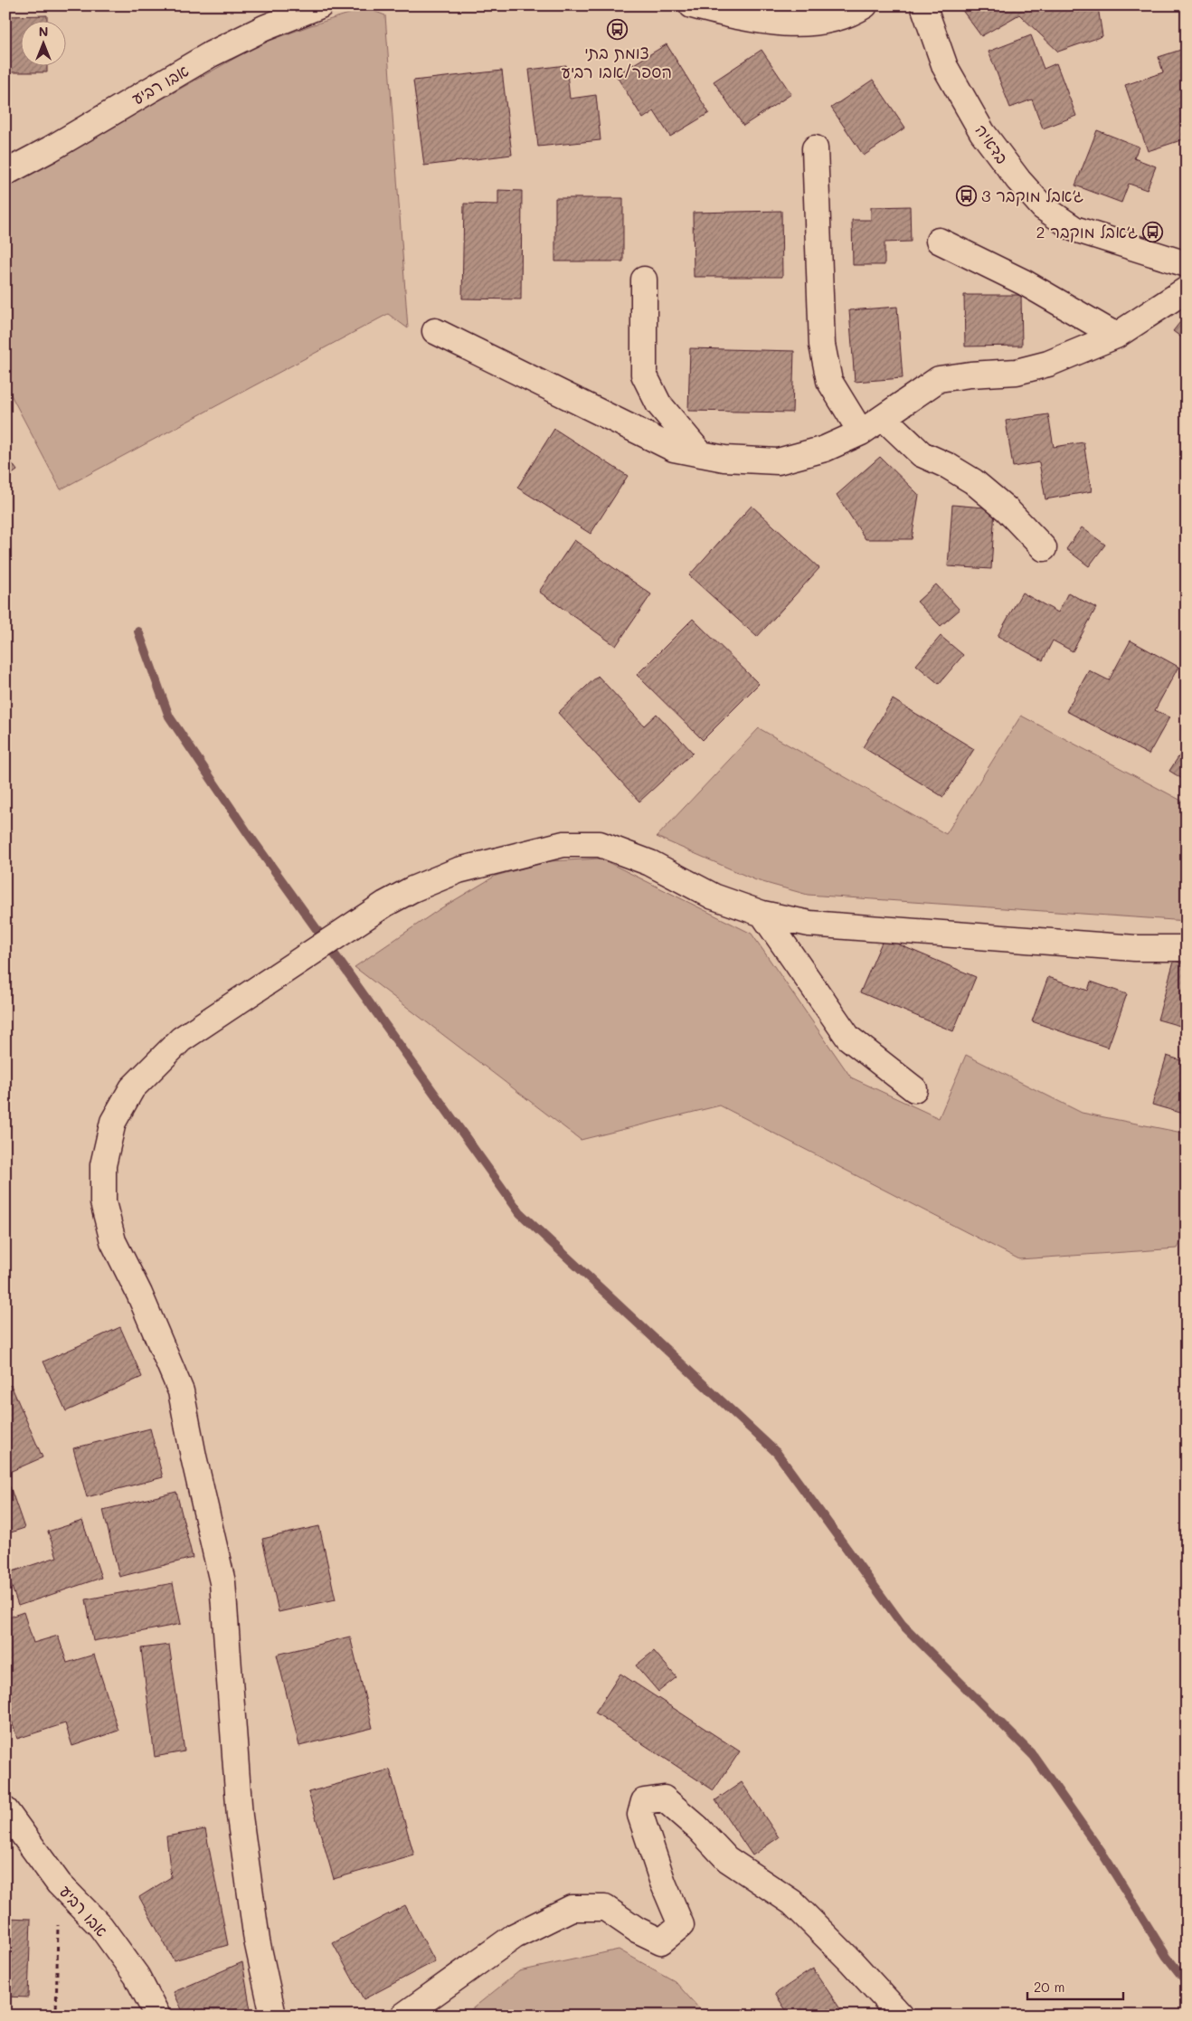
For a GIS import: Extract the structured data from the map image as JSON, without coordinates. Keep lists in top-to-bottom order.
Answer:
{
  "streets": {
    "street": ["אבו רביע", "בדאיה"]
  },
  "places": {
    "bus stop": ["צומת בתי הספר/אבו רביע", "ג׳אבל מוקבר 3", "ג׳אבל מוקבר 2"]
  },
  "scale_bar": "20 m",
  "north": "top"
}
